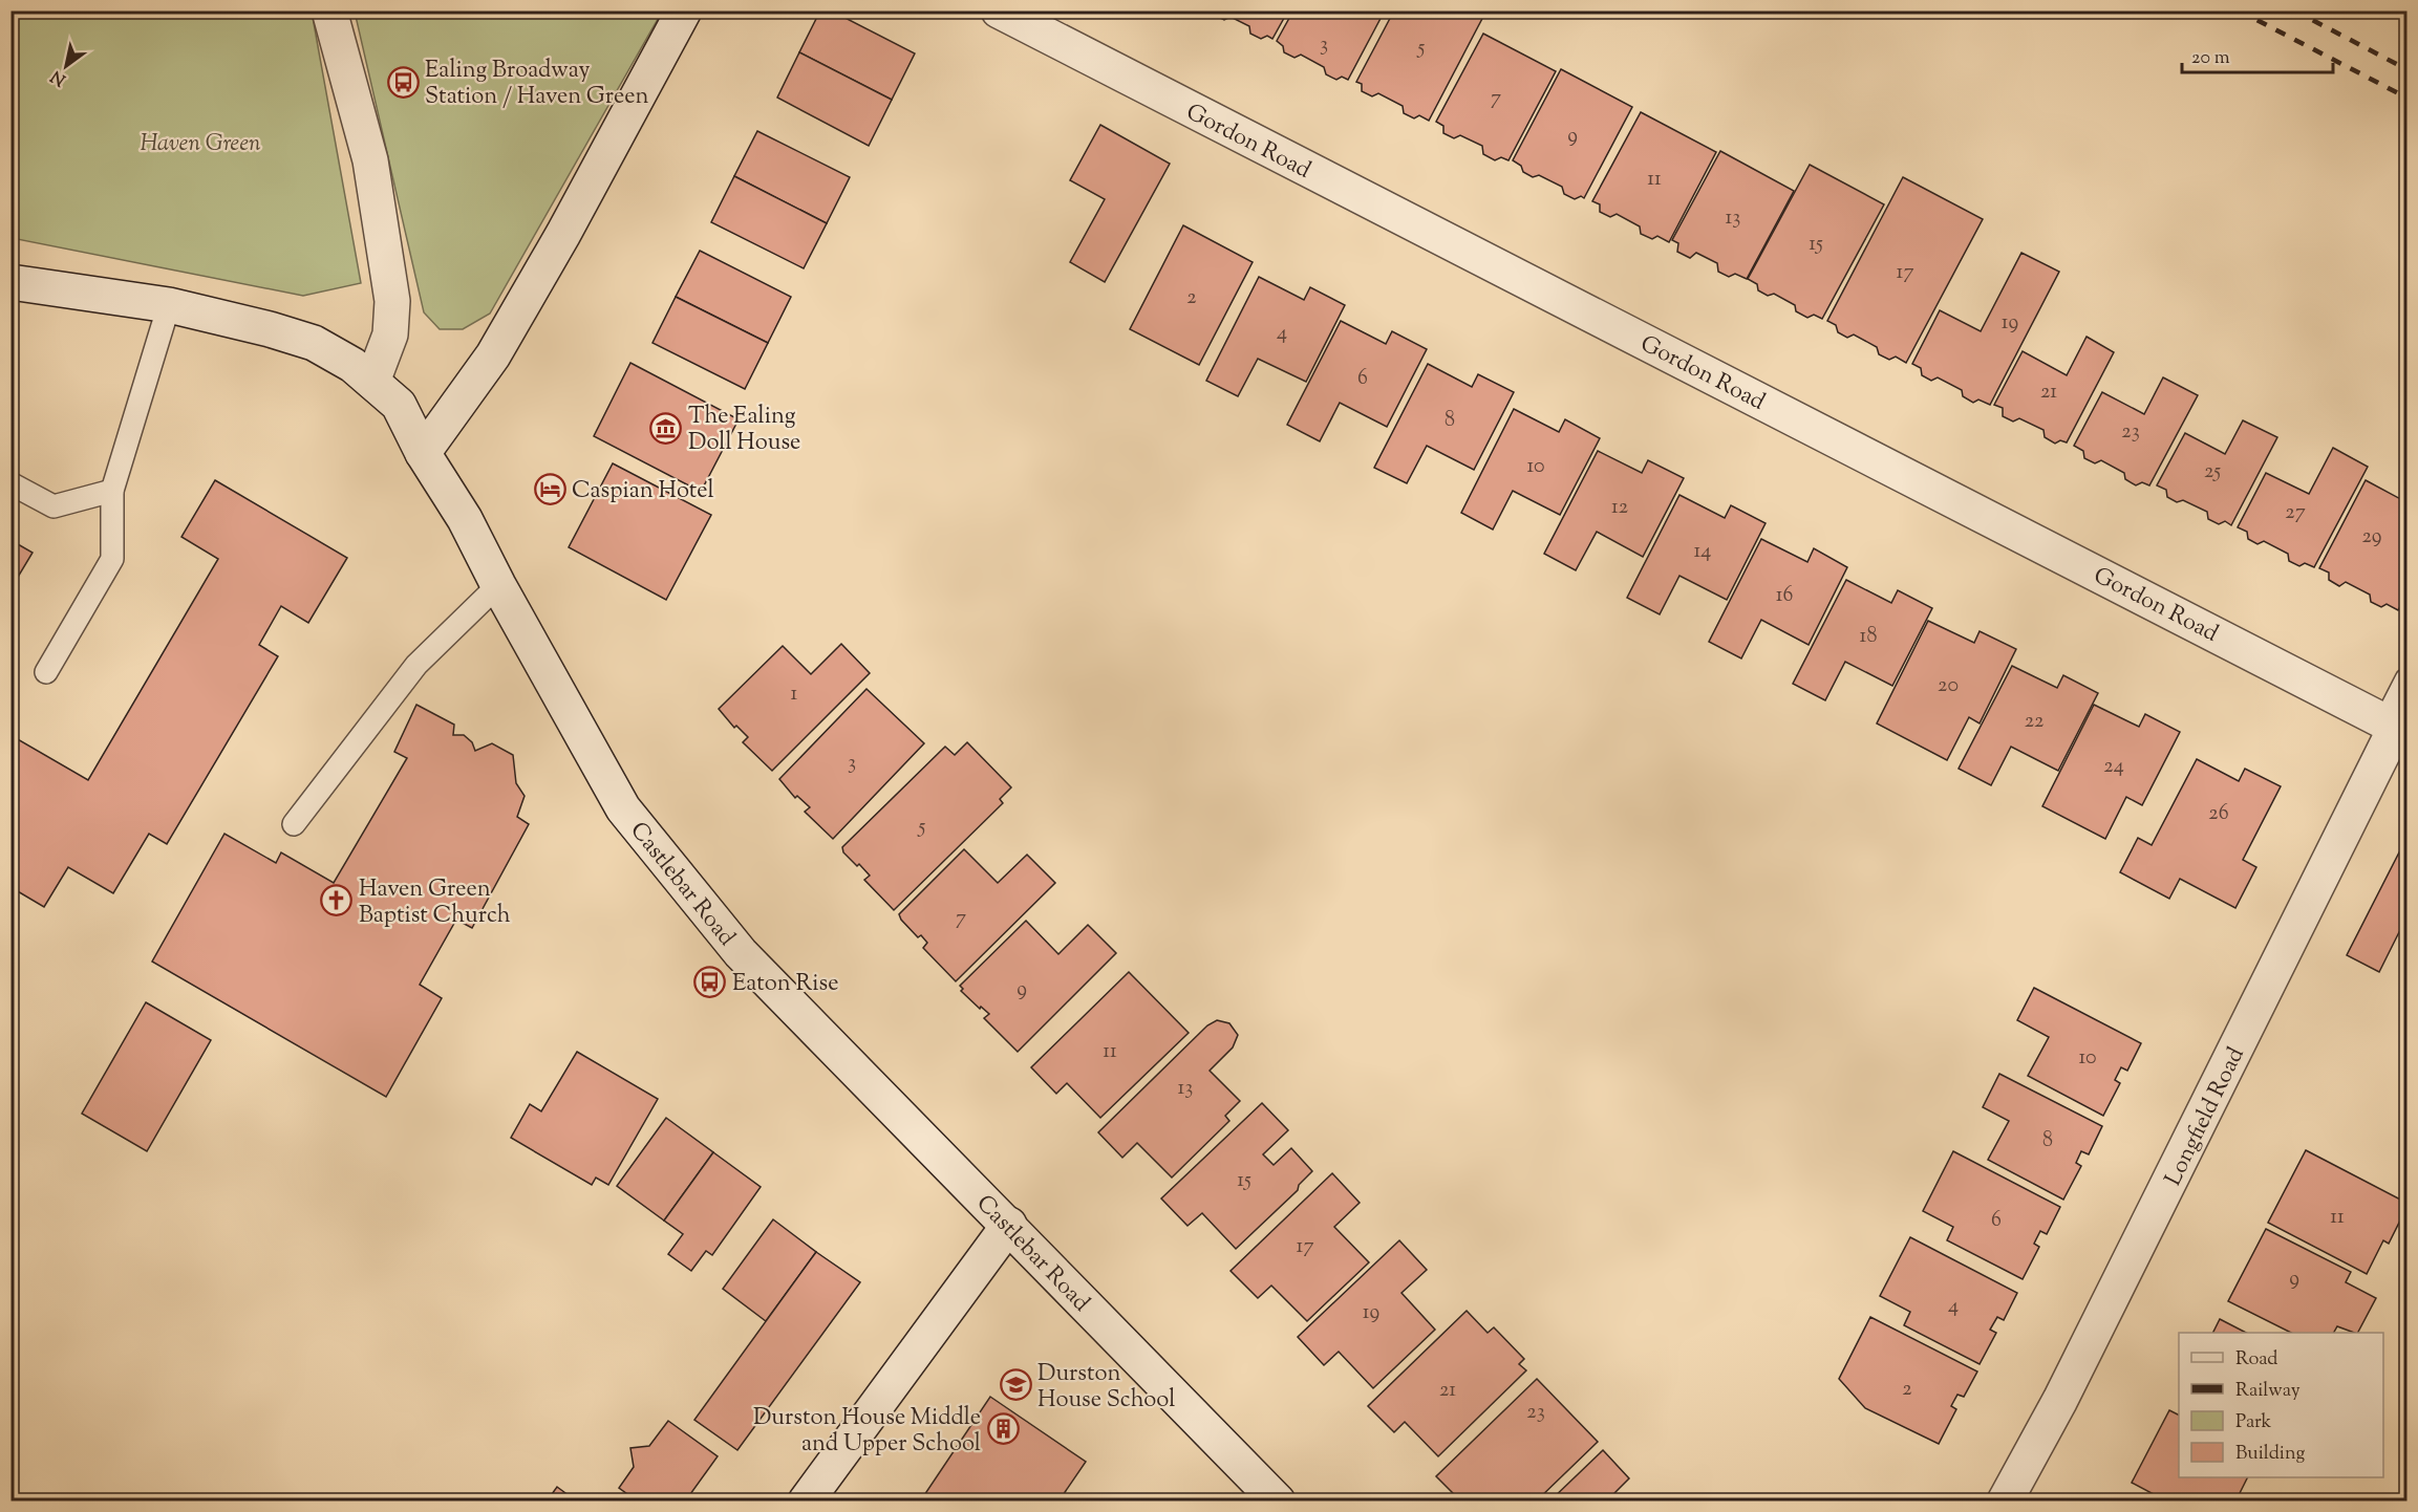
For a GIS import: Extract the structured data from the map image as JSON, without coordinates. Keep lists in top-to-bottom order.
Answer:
{
  "streets": {
    "street": ["Gordon Road", "Castlebar Road", "Longfield Road"]
  },
  "crossings": [
    ["Gordon Road", "Longfield Road"]
  ],
  "parks": ["Haven Green"],
  "places": {
    "bus stop": ["Ealing Broadway Station / Haven Green", "Eaton Rise"],
    "museum": ["The Ealing Doll House"],
    "hotel": ["Caspian Hotel"],
    "church": ["Haven Green Baptist Church"],
    "school or university": ["Durston House School"],
    "building": ["Durston House Middle and Upper School"]
  },
  "house_numbers": [
    "3",
    "5",
    "7",
    "9",
    "11",
    "13",
    "15",
    "17",
    "2",
    "19",
    "4",
    "6",
    "21",
    "8",
    "23",
    "10",
    "25",
    "12",
    "27",
    "29",
    "14",
    "16",
    "18",
    "20",
    "1",
    "22",
    "3",
    "24",
    "26",
    "5",
    "7",
    "9",
    "11",
    "10",
    "13",
    "8",
    "15",
    "11",
    "6",
    "17",
    "9",
    "4",
    "19",
    "2",
    "21",
    "23"
  ],
  "legend": [
    "Road",
    "Railway",
    "Park",
    "Building"
  ],
  "scale_bar": "20 m",
  "north": "bottom left"
}
